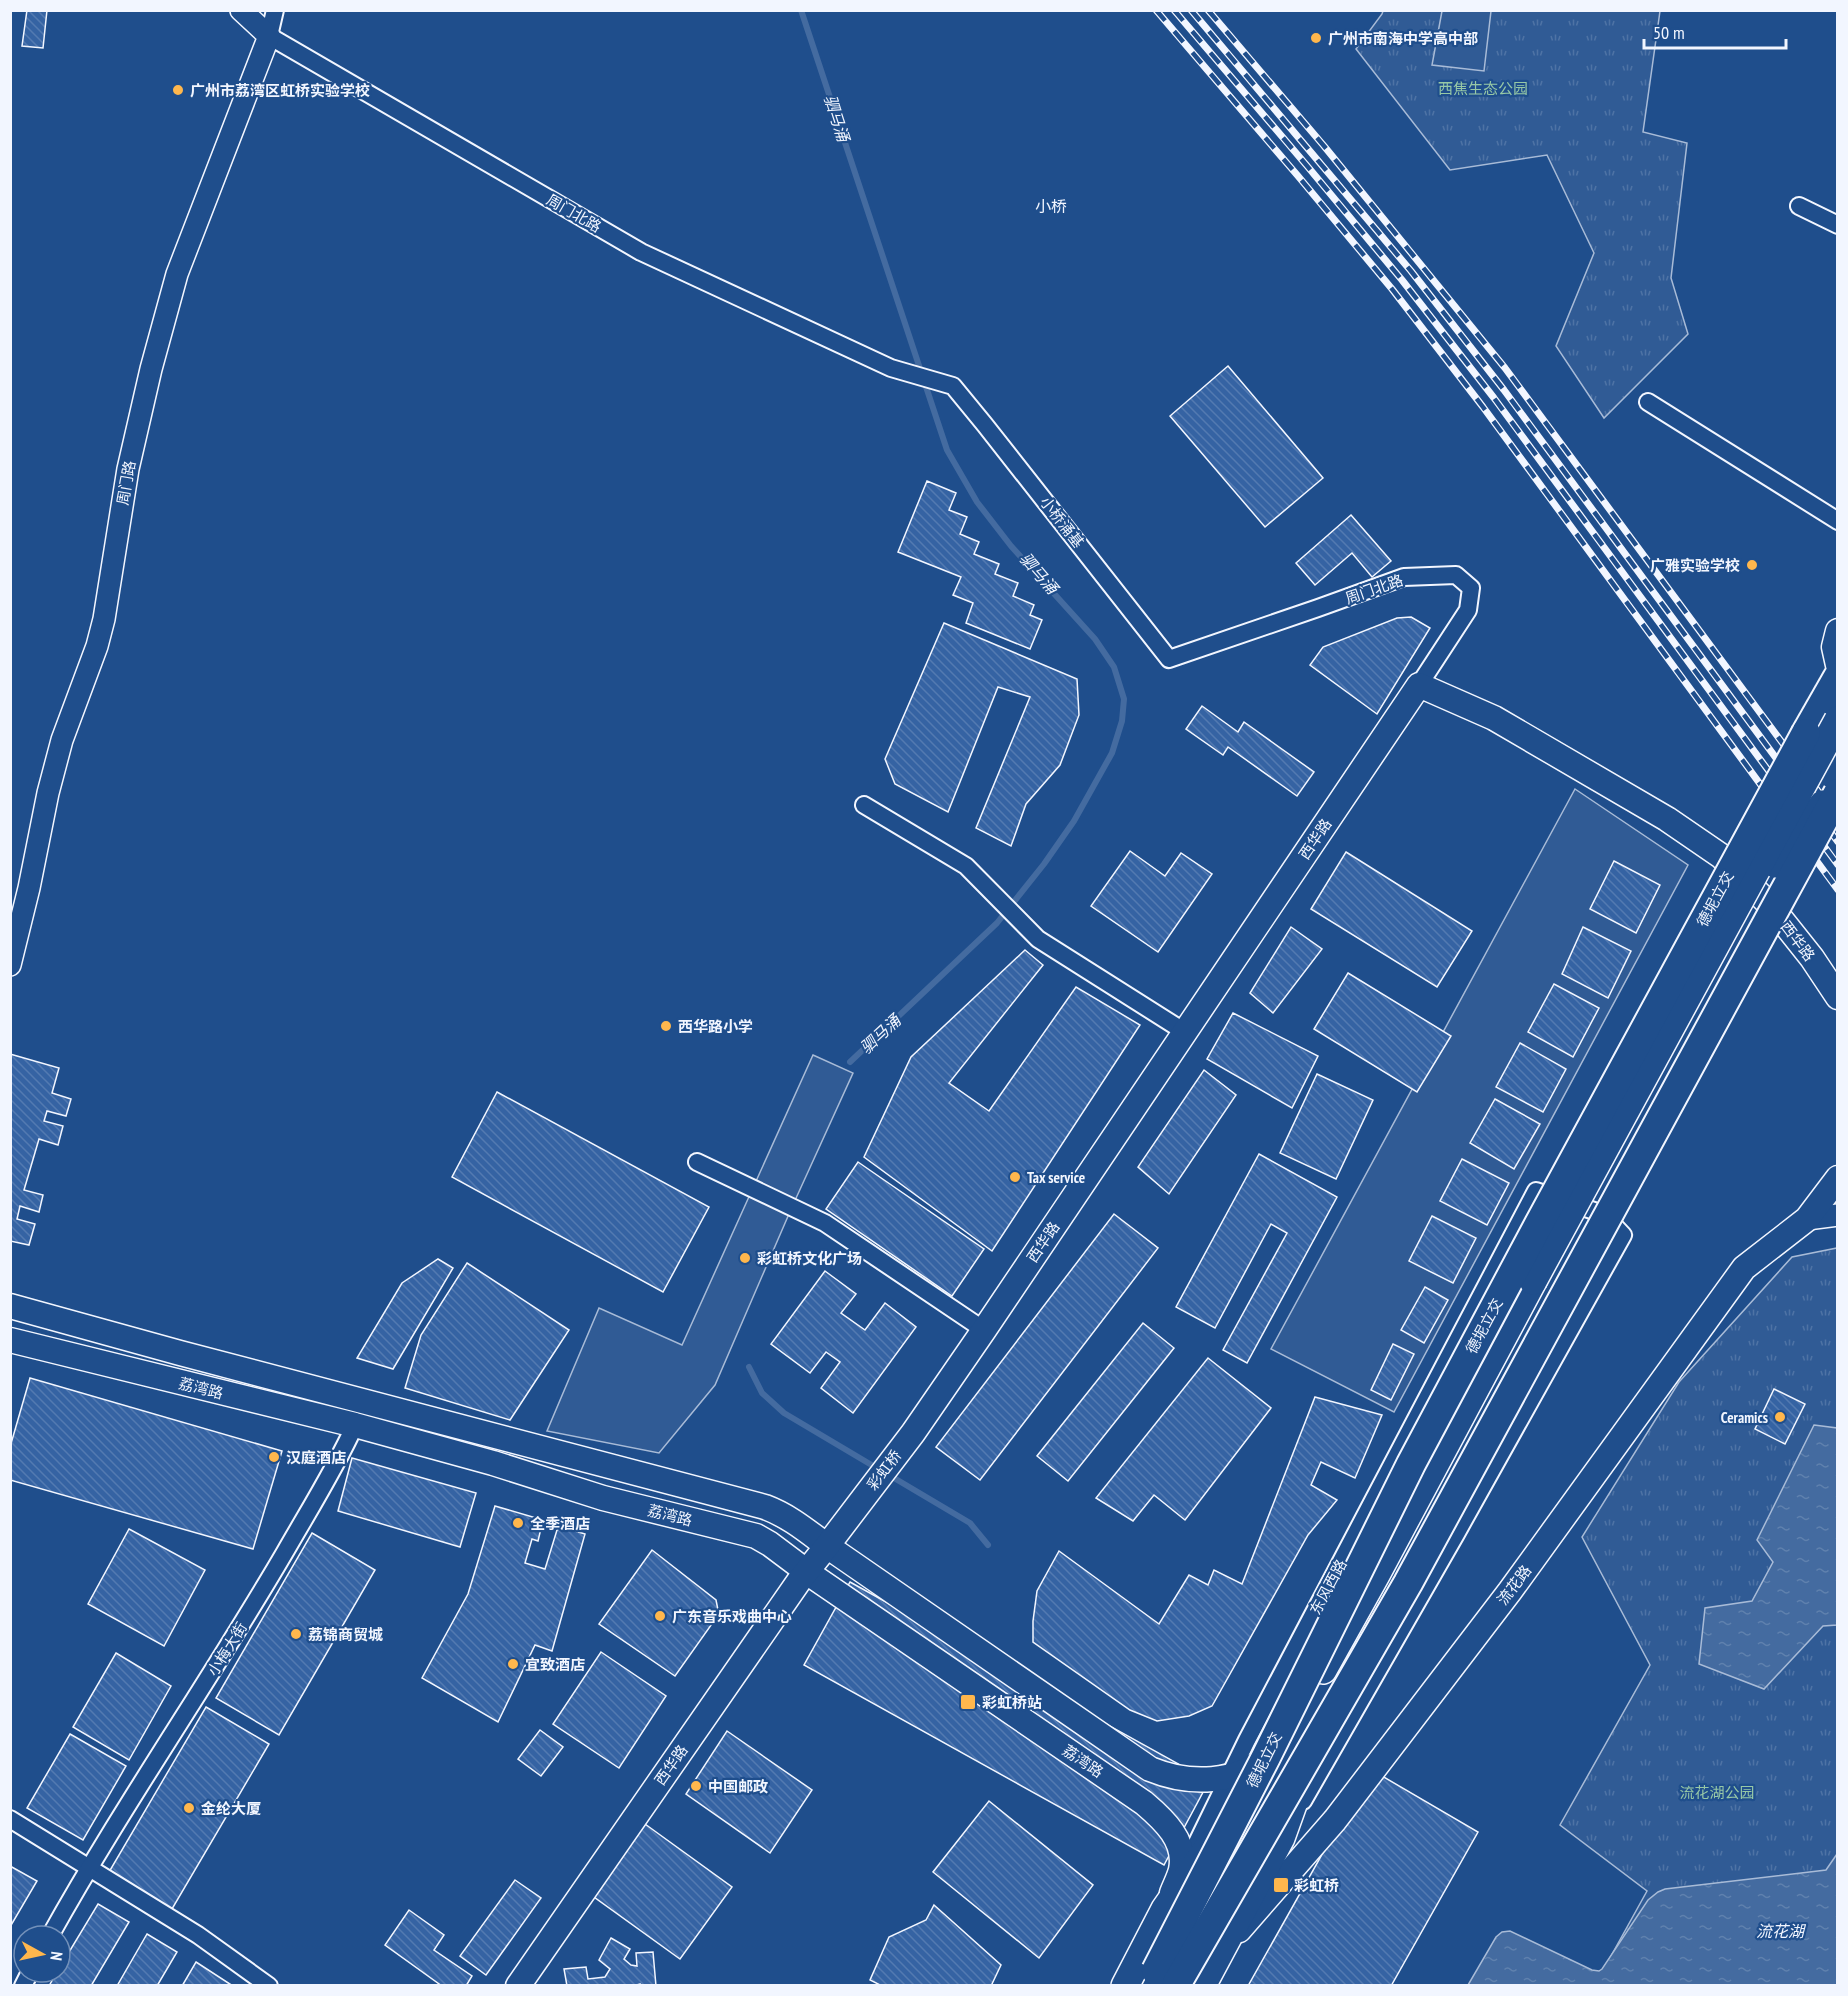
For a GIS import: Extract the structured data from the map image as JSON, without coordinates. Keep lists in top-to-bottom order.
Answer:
{
  "streets": {
    "highway": ["德坭立交"],
    "main road": [
      "西华路",
      "荔湾路",
      "彩虹桥",
      "流花路",
      "东风西路"
    ],
    "street": [
      "周门北路",
      "周门路",
      "小桥涌基",
      "小梅大街"
    ]
  },
  "crossings": [
    ["周门北路", "周门路"],
    ["周门北路", "小桥涌基"],
    ["周门北路", "西华路"],
    ["西华路", "荔湾路"],
    ["西华路", "彩虹桥"],
    ["荔湾路", "彩虹桥"],
    ["荔湾路", "东风西路"],
    ["荔湾路", "小梅大街"]
  ],
  "districts": ["小桥"],
  "water": ["驷马涌", "流花湖"],
  "parks": ["西焦生态公园", "流花湖公园"],
  "places": {
    "other": [
      "广州市南海中学高中部",
      "广州市荔湾区虹桥实验学校",
      "广雅实验学校",
      "西华路小学",
      "Tax service",
      "彩虹桥文化广场",
      "Ceramics",
      "汉庭酒店",
      "全季酒店",
      "广东音乐戏曲中心",
      "荔锦商贸城",
      "宜致酒店",
      "中国邮政",
      "金纶大厦"
    ],
    "transit": ["彩虹桥站", "彩虹桥"]
  },
  "scale_bar": "50 m",
  "north": "right"
}
